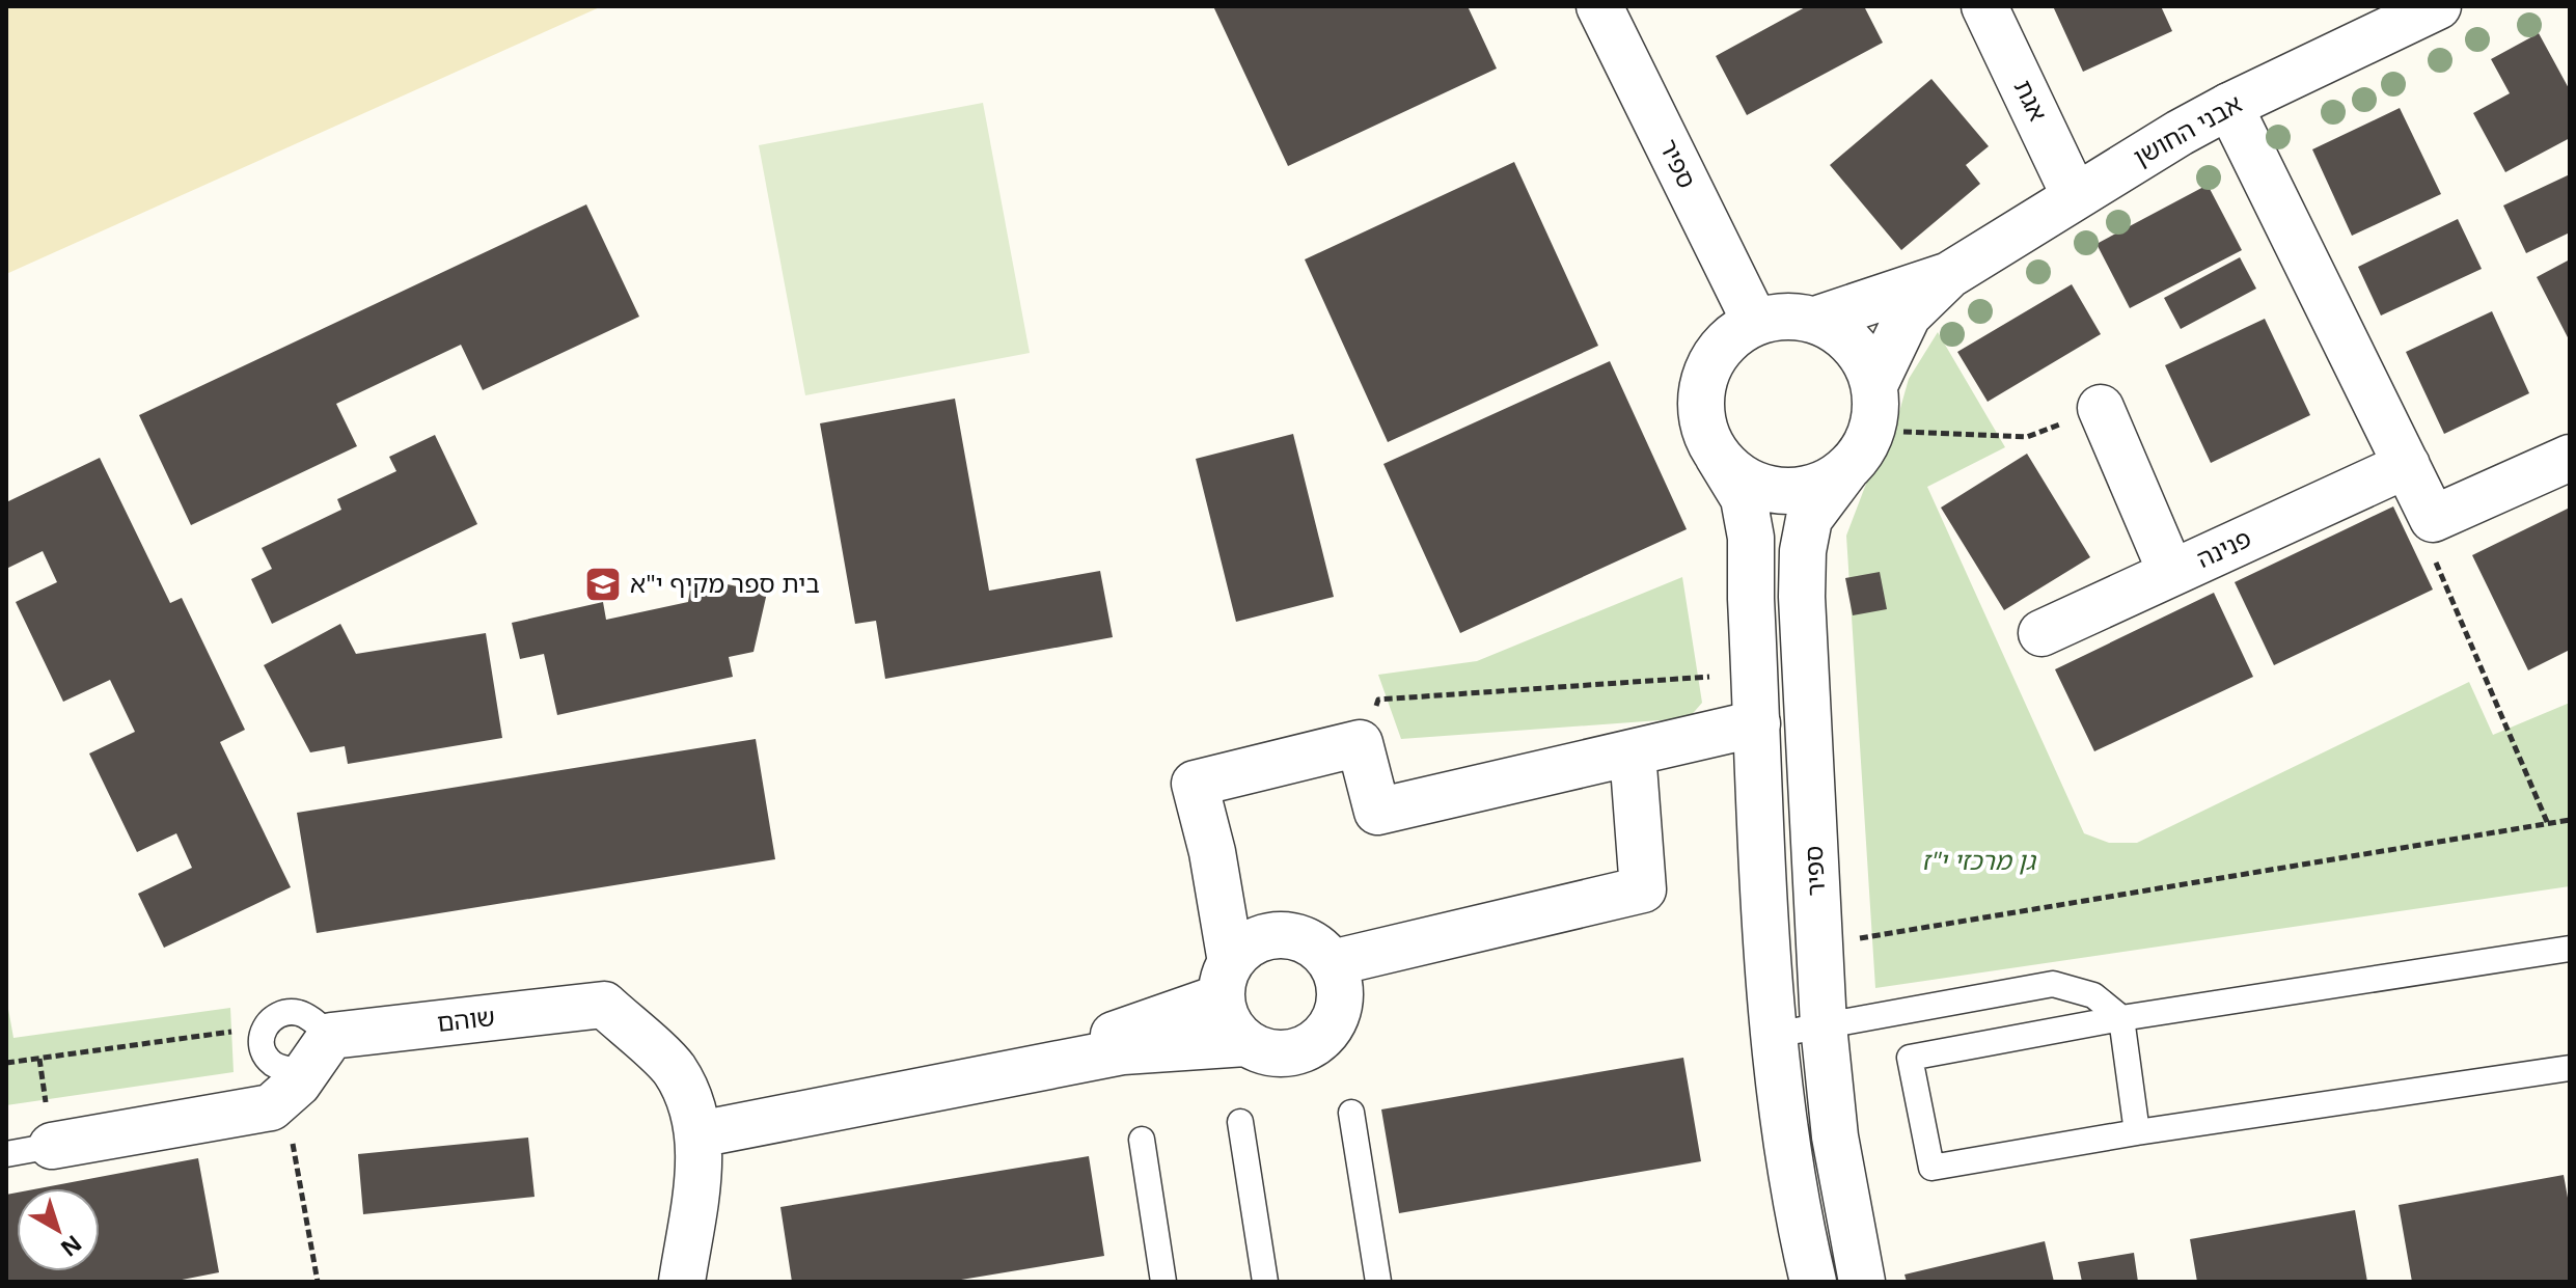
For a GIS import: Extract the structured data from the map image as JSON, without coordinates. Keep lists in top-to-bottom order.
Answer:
{
  "streets": {
    "street": [
      "אגת",
      "אבני החושן",
      "ספיר",
      "פנינה",
      "שוהם"
    ]
  },
  "crossings": [
    ["אגת", "אבני החושן"],
    ["אבני החושן", "ספיר"]
  ],
  "parks": ["גן מרכזי י\"ז"],
  "places": {
    "school or university": ["בית ספר מקיף י\"א"]
  },
  "north": "bottom right"
}
